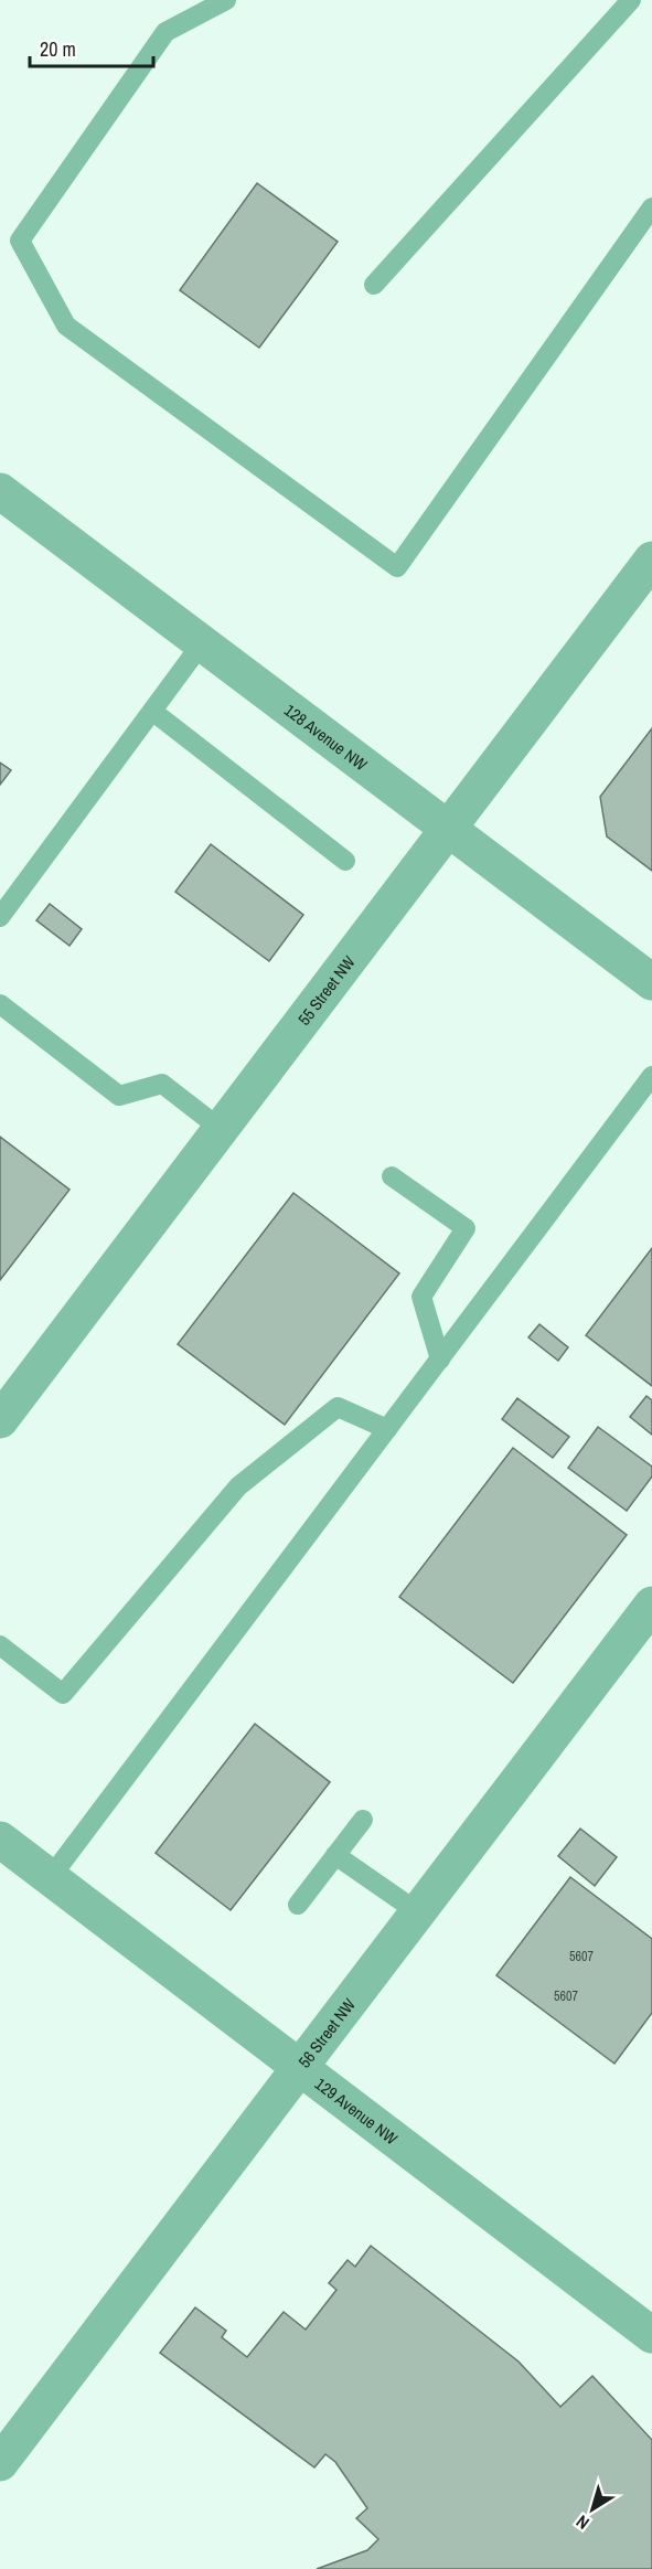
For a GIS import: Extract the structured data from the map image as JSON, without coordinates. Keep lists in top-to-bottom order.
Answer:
{
  "streets": {
    "street": [
      "128 Avenue NW",
      "55 Street NW",
      "56 Street NW",
      "129 Avenue NW"
    ]
  },
  "crossings": [
    ["128 Avenue NW", "55 Street NW"],
    ["56 Street NW", "129 Avenue NW"]
  ],
  "house_numbers": ["5607", "5607"],
  "scale_bar": "20 m",
  "north": "bottom left"
}
